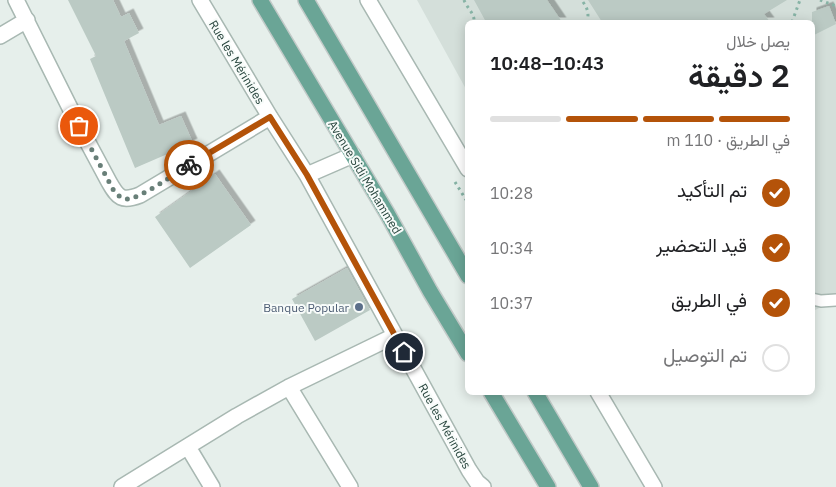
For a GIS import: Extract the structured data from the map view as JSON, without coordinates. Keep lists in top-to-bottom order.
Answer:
{
  "streets": {
    "main road": ["Avenue Sidi Mohammed"],
    "street": ["Rue les Mérinides"]
  },
  "places": ["Banque Popular"],
  "page": {
    "heading": ["2 دقيقة", "يصل خلال", "10:43–10:48"],
    "bar": "في الطريق · 110 m",
    "list": [
      ["تم التأكيد", "10:28"],
      ["قيد التحضير", "10:34"],
      ["في الطريق", "10:37"],
      "تم التوصيل"
    ]
  }
}
